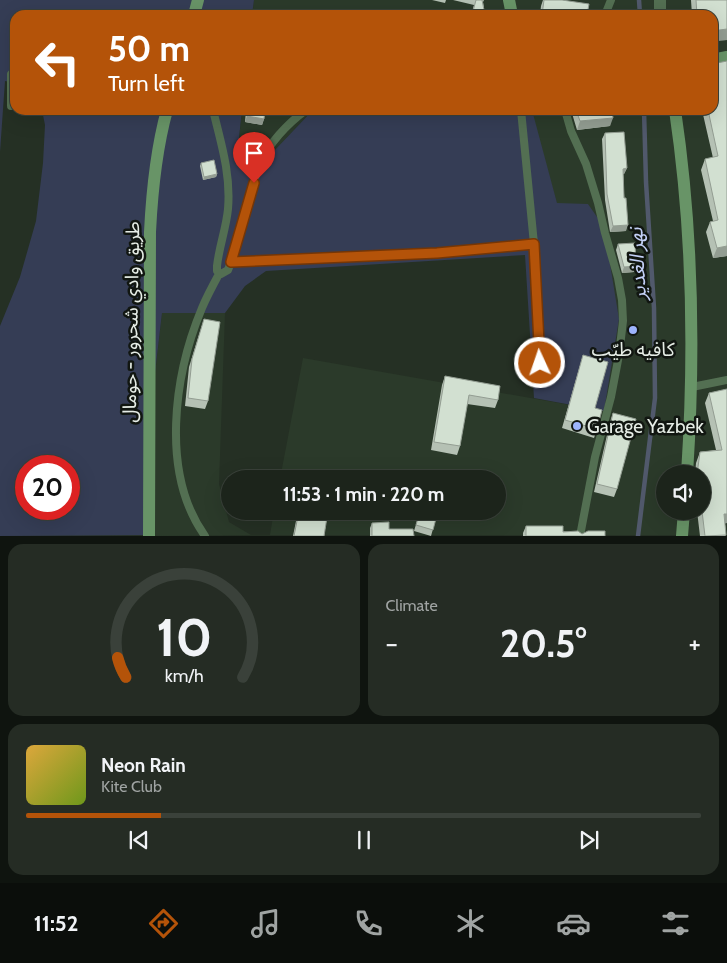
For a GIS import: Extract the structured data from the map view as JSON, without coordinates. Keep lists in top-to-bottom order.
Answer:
{
  "streets": {
    "main road": ["طريق وادي شحرور - حومال"]
  },
  "water": ["نهر الغدير"],
  "places": ["كافيه طيّب", "Garage Yazbek"],
  "page": {
    "turn": ["50 m", "Turn left"],
    "limit": "20",
    "trip": "11:53 · 1 min · 220 m",
    "tile": "Climate",
    "heat": ["−", "20.5°", "+"],
    "song": ["Neon Rain", "Kite Club"],
    "tabs": "11:52",
    "gauge": ["10", "km/h"]
  }
}
